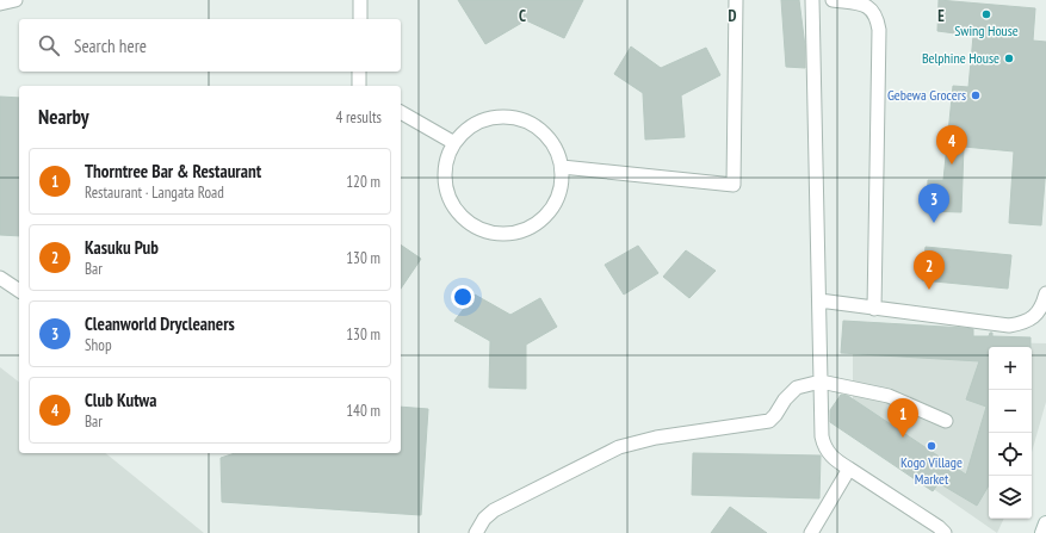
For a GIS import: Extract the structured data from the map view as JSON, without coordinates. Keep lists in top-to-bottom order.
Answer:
{
  "places": [
    "Swing House",
    "Belphine House",
    "Gebewa Grocers",
    "Kogo Village Market"
  ],
  "page": {
    "search": "Search here",
    "heading": ["Nearby", "4 results"],
    "pins": [
      "4",
      "3",
      "2",
      "1"
    ],
    "list": [
      {
        "mark": "1",
        "name": "Thorntree Bar & Restaurant",
        "note": "Restaurant · Langata Road",
        "value": "120 m"
      },
      {
        "mark": "2",
        "name": "Kasuku Pub",
        "note": "Bar",
        "value": "130 m"
      },
      {
        "mark": "3",
        "name": "Cleanworld Drycleaners",
        "note": "Shop",
        "value": "130 m"
      },
      {
        "mark": "4",
        "name": "Club Kutwa",
        "note": "Bar",
        "value": "140 m"
      }
    ],
    "map_buttons": ["+", "−"]
  },
  "grid": {
    "columns": ["C", "D", "E"]
  }
}
